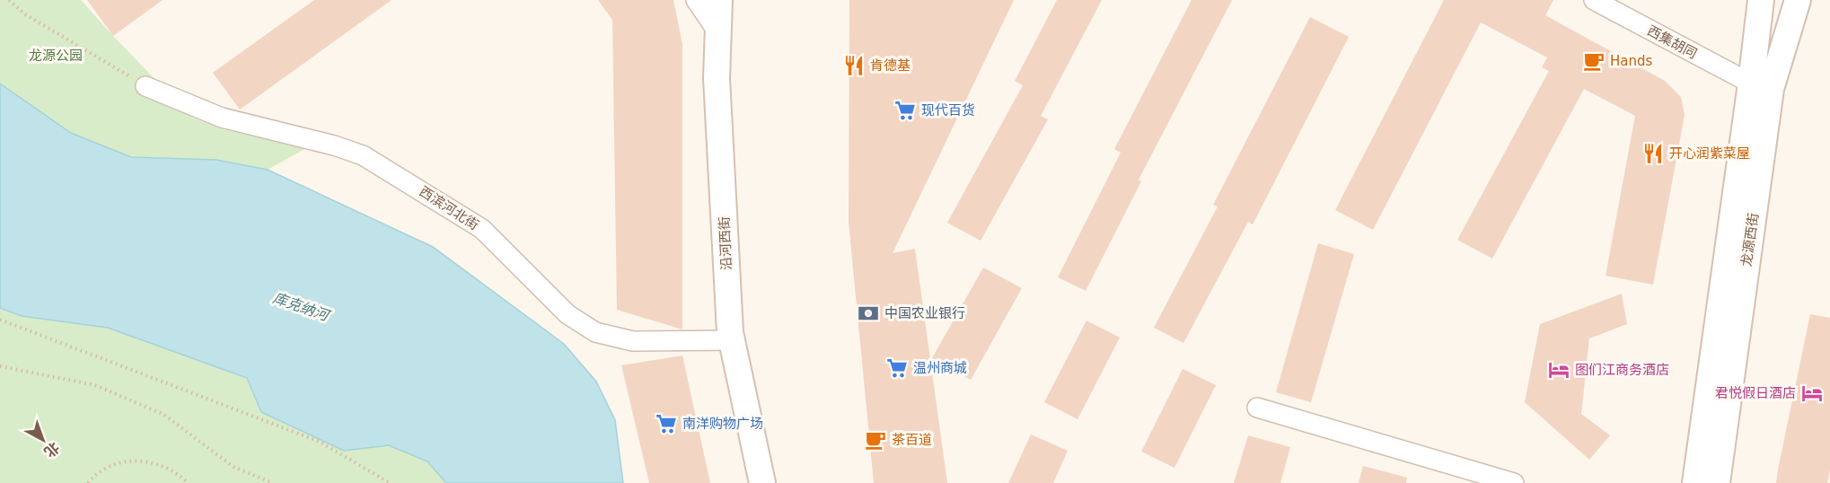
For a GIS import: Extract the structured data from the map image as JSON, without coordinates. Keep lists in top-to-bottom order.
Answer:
{
  "streets": {
    "main road": ["龙源西街", "沿河西街"],
    "street": ["西集胡同", "西滨河北街"]
  },
  "crossings": [
    ["西集胡同", "龙源西街"],
    ["西滨河北街", "沿河西街"]
  ],
  "water": ["库克纳河"],
  "parks": ["龙源公园"],
  "places": {
    "cafe": ["Hands", "茶百道"],
    "restaurant": ["肯德基", "开心润紫菜屋"],
    "supermarket": ["现代百货", "温州商城", "南洋购物广场"],
    "bank": ["中国农业银行"],
    "hotel": ["图们江商务酒店", "君悦假日酒店"]
  },
  "north": "bottom right"
}
